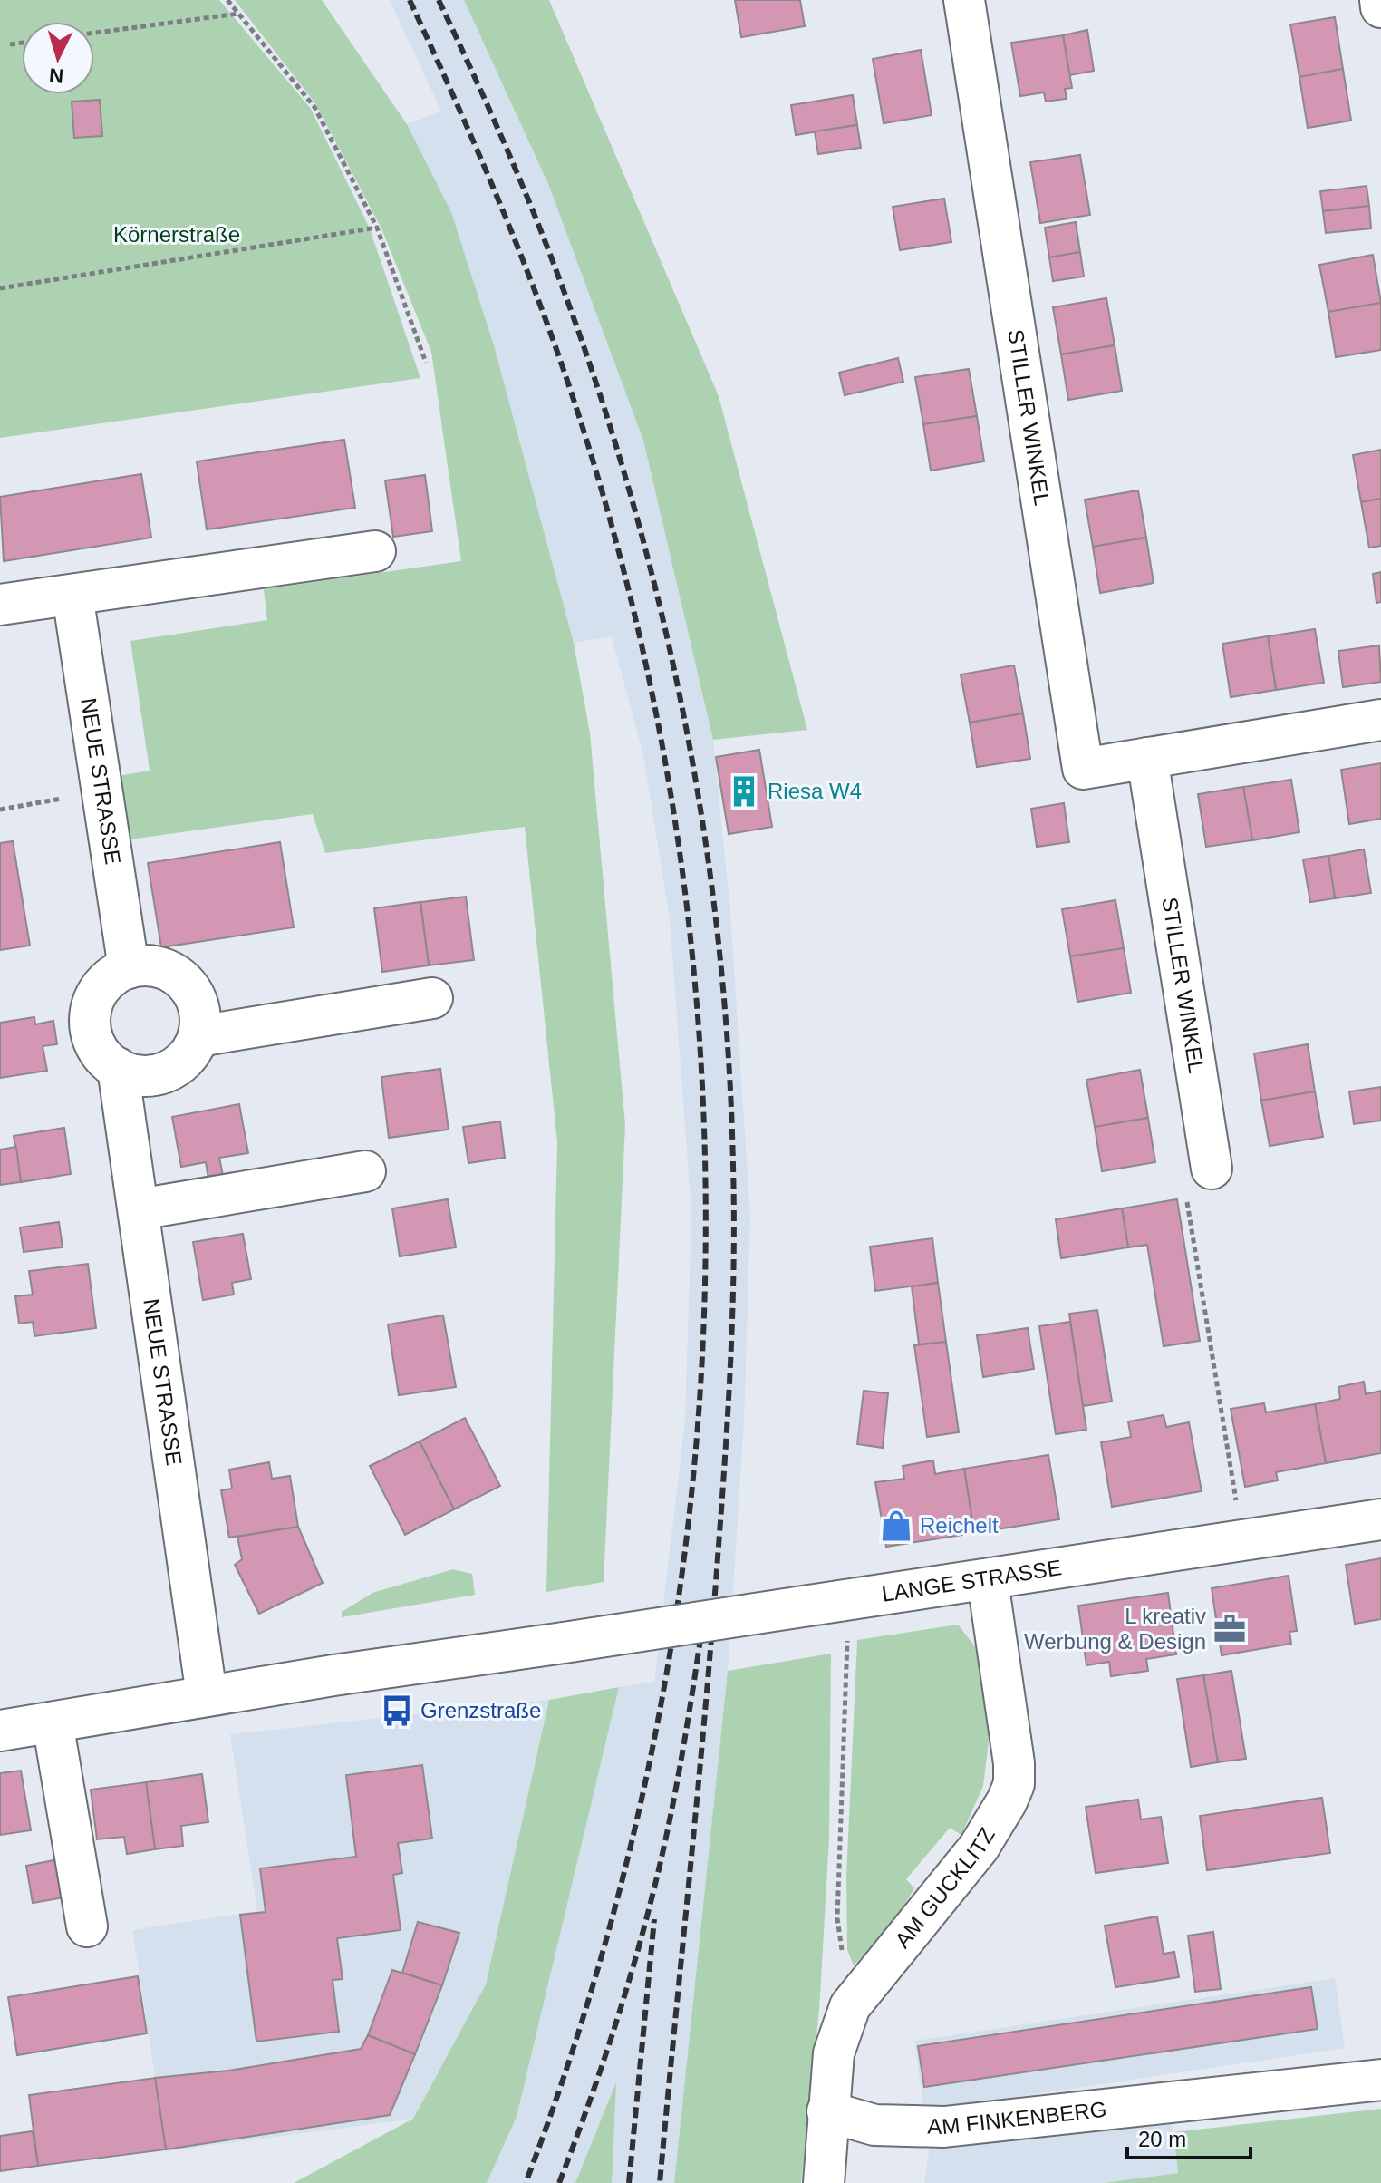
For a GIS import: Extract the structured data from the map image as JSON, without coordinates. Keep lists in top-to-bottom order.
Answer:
{
  "streets": {
    "street": [
      "STILLER WINKEL",
      "NEUE STRASSE",
      "LANGE STRASSE",
      "AM GUCKLITZ",
      "AM FINKENBERG"
    ]
  },
  "crossings": [
    ["NEUE STRASSE", "LANGE STRASSE"],
    ["LANGE STRASSE", "AM GUCKLITZ"],
    ["AM GUCKLITZ", "AM FINKENBERG"]
  ],
  "parks": ["Körnerstraße"],
  "places": {
    "building": ["Riesa W4"],
    "shop": ["Reichelt"],
    "office": ["L kreativ Werbung & Design"],
    "bus stop": ["Grenzstraße"]
  },
  "scale_bar": "20 m",
  "north": "bottom"
}
